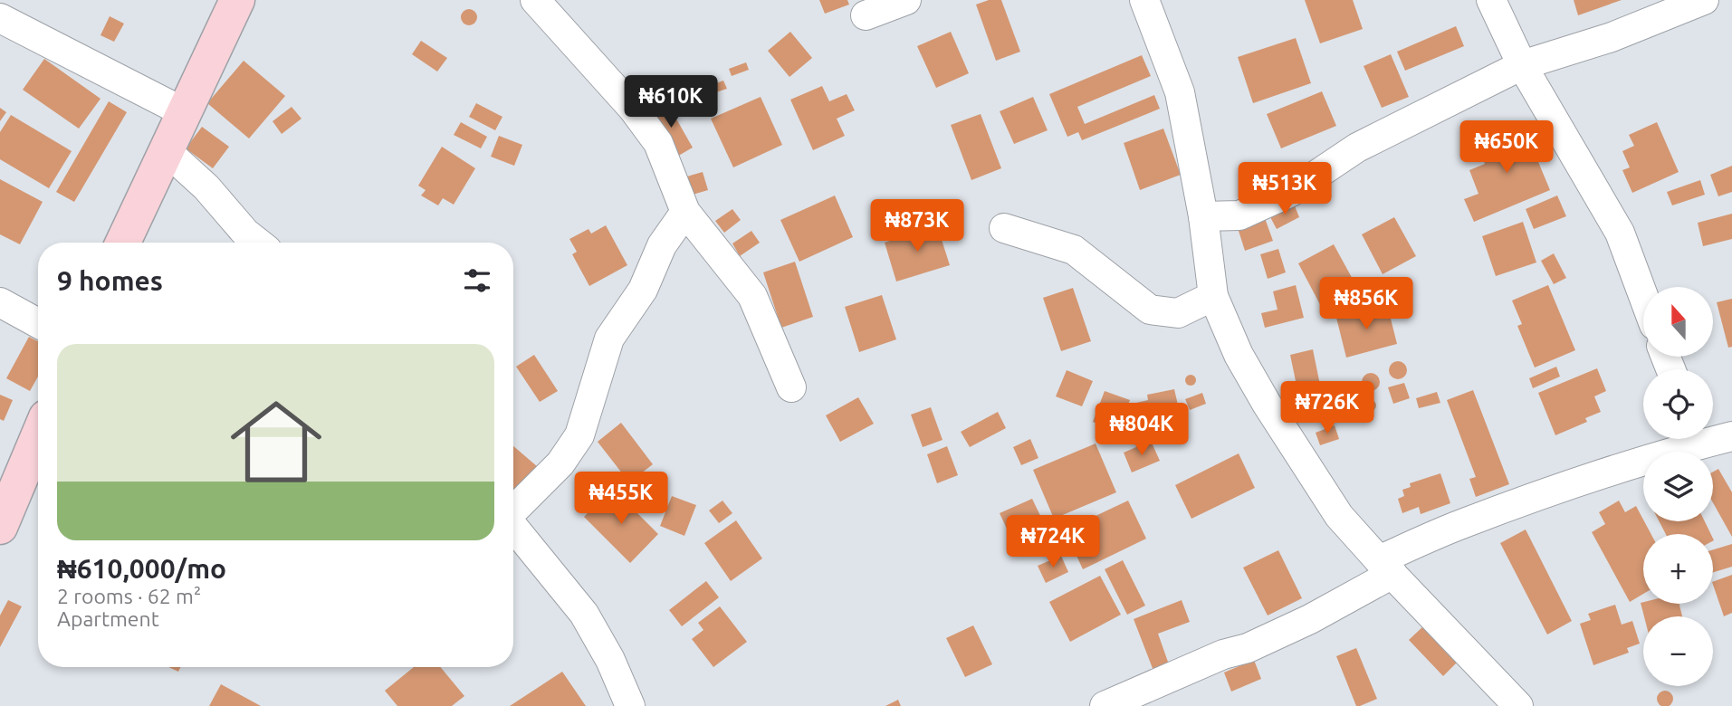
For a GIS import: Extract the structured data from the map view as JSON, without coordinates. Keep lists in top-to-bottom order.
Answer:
{
  "north": "top",
  "page": {
    "price": [
      "₦610K",
      "₦650K",
      "₦513K",
      "₦873K",
      "₦856K",
      "₦726K",
      "₦804K",
      "₦455K",
      "₦724K"
    ],
    "heading": "9 homes",
    "map_buttons": ["+", "−"],
    "list": [
      {
        "name": "₦610,000/mo",
        "note": "2 rooms · 62 m² · Apartment"
      }
    ]
  }
}
